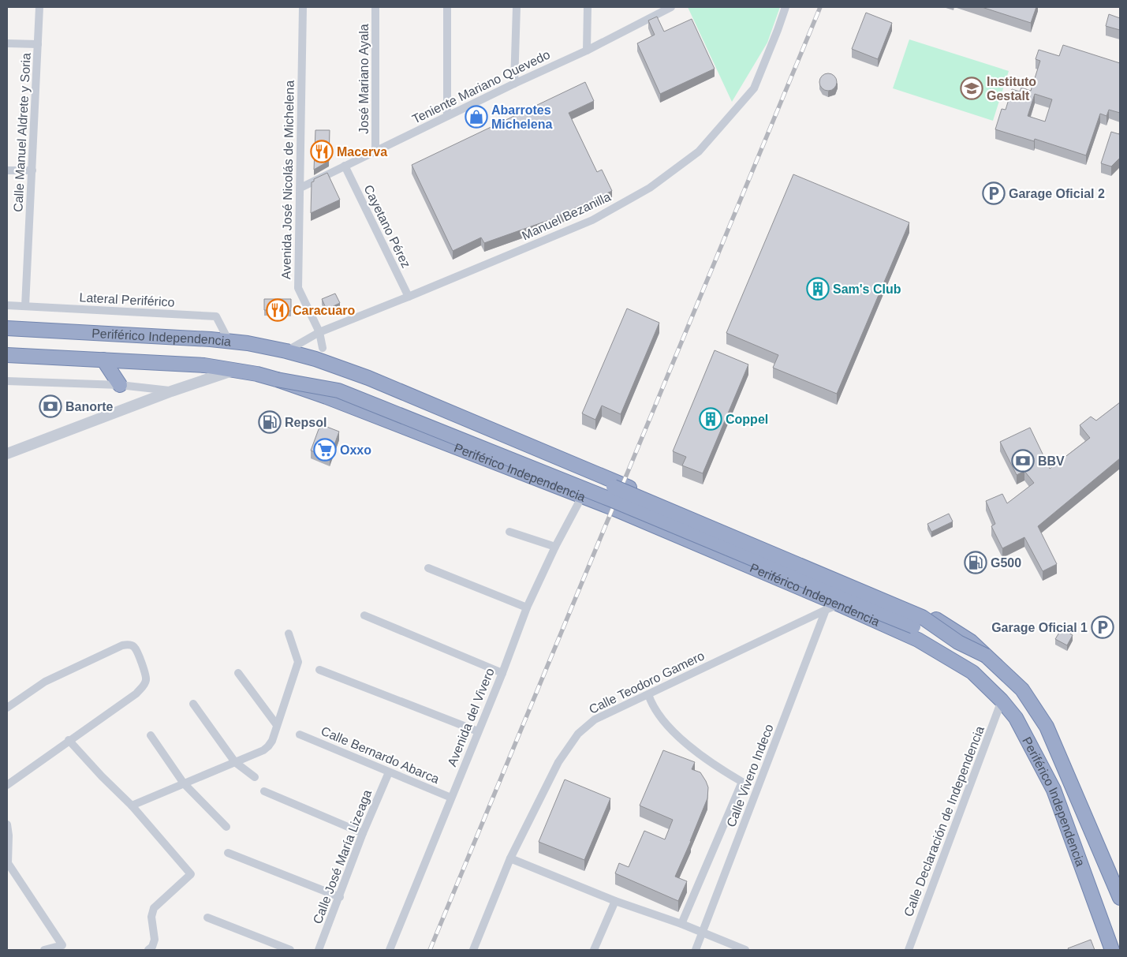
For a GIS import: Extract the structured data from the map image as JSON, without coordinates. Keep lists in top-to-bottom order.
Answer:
{
  "streets": {
    "highway": ["Periférico Independencia"],
    "street": [
      "José Mariano Ayala",
      "Teniente Mariano Quevedo",
      "Calle Manuel Aldrete y Soria",
      "Avenida José Nicolás de Michelena",
      "Manuel Bezanilla",
      "Cayetano Pérez",
      "Lateral Periférico",
      "Calle Teodoro Gamero",
      "Avenida del Vivero",
      "Calle Bernardo Abarca",
      "Calle Vivero Indeco",
      "Calle Declaración de Independencia",
      "Calle José María Lizeaga"
    ]
  },
  "crossings": [
    ["José Mariano Ayala", "Teniente Mariano Quevedo"],
    ["Teniente Mariano Quevedo", "Avenida José Nicolás de Michelena"],
    ["Teniente Mariano Quevedo", "Cayetano Pérez"],
    ["Calle Manuel Aldrete y Soria", "Lateral Periférico"],
    ["Avenida José Nicolás de Michelena", "Manuel Bezanilla"],
    ["Avenida José Nicolás de Michelena", "Periférico Independencia"],
    ["Manuel Bezanilla", "Cayetano Pérez"],
    ["Manuel Bezanilla", "Periférico Independencia"],
    ["Lateral Periférico", "Periférico Independencia"],
    ["Periférico Independencia", "Calle Teodoro Gamero"],
    ["Periférico Independencia", "Avenida del Vivero"],
    ["Periférico Independencia", "Calle Declaración de Independencia"],
    ["Calle Teodoro Gamero", "Calle Vivero Indeco"],
    ["Avenida del Vivero", "Calle Bernardo Abarca"],
    ["Calle Bernardo Abarca", "Calle José María Lizeaga"]
  ],
  "places": {
    "school or university": ["Instituto Gestalt"],
    "shop": ["Abarrotes Michelena"],
    "restaurant": ["Macerva", "Caracuaro"],
    "parking": ["Garage Oficial 2", "Garage Oficial 1"],
    "building": ["Sam's Club", "Coppel"],
    "bank": ["Banorte", "BBV"],
    "fuel station": ["Repsol", "G500"],
    "supermarket": ["Oxxo"]
  }
}
